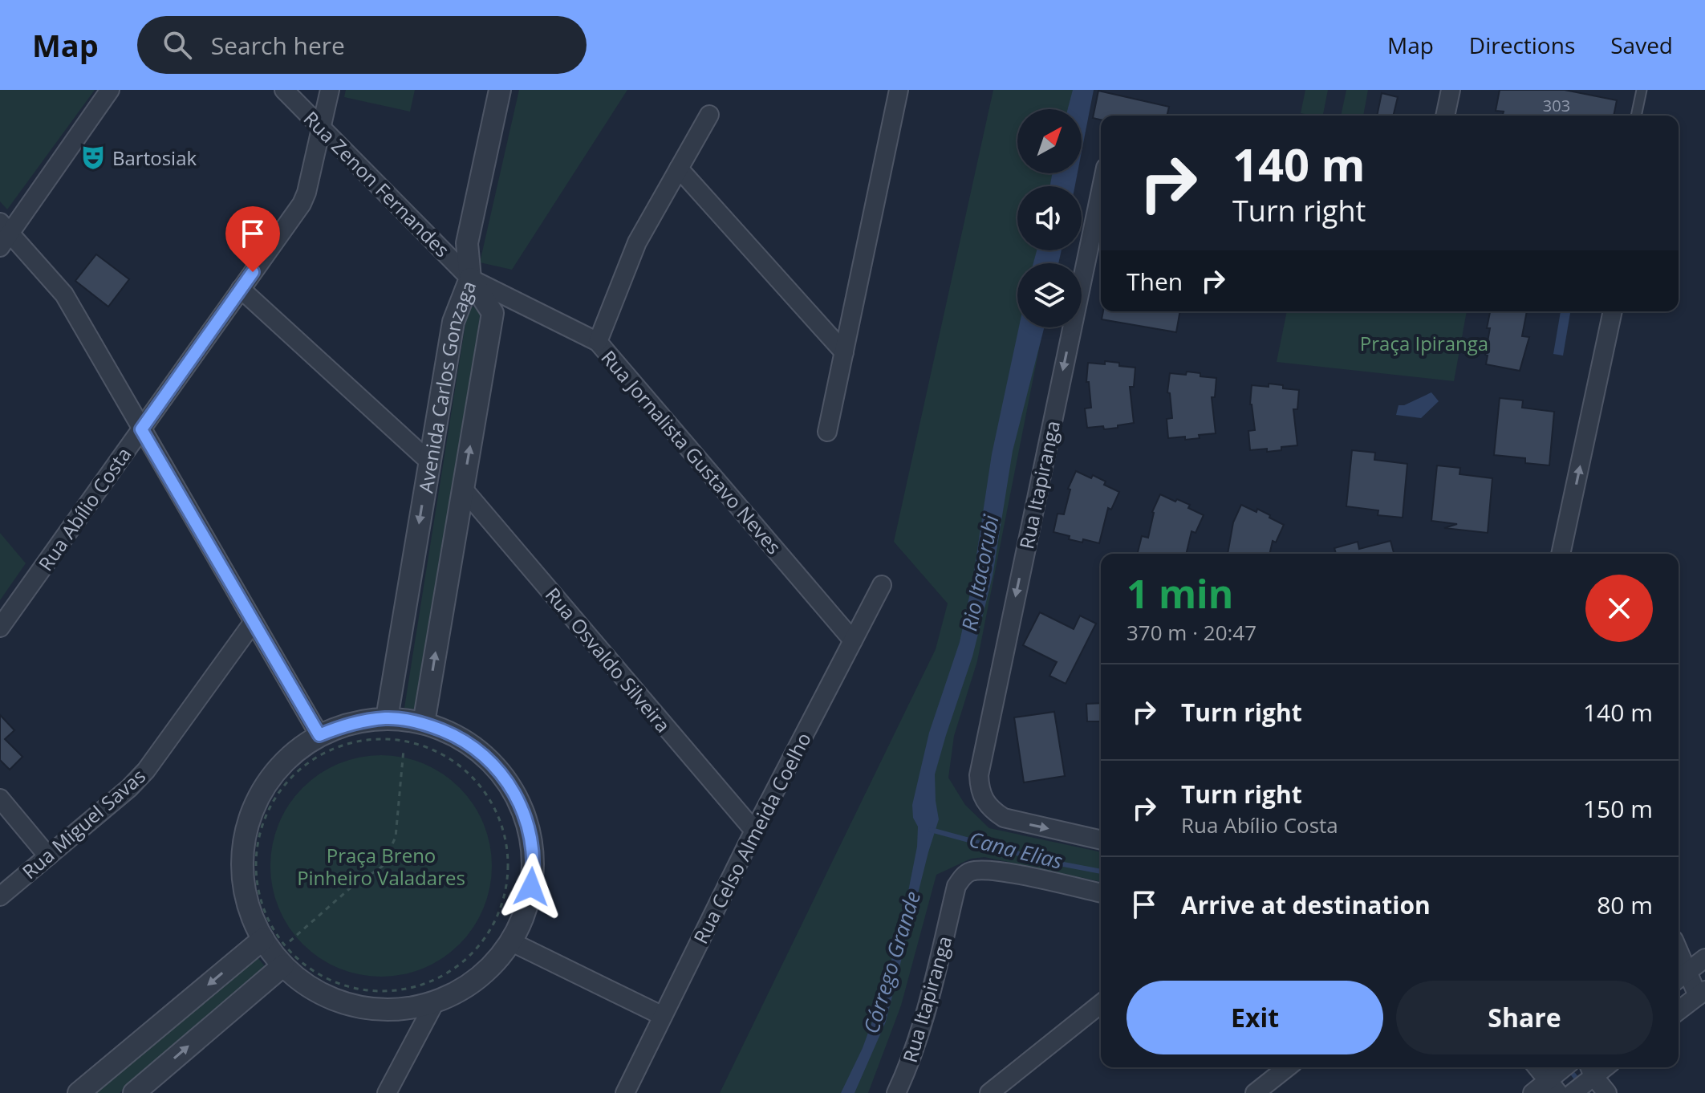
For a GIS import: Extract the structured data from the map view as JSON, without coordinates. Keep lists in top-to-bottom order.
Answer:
{
  "streets": {
    "street": [
      "Rua Zenon Fernandes",
      "Avenida Carlos Gonzaga",
      "Rua Jornalista Gustavo Neves",
      "Rua Itapiranga",
      "Rua Abílio Costa",
      "Rua Osvaldo Silveira",
      "Rua Miguel Savas",
      "Rua Celso Almeida Coelho"
    ]
  },
  "crossings": [
    ["Rua Zenon Fernandes", "Avenida Carlos Gonzaga"],
    ["Rua Zenon Fernandes", "Rua Jornalista Gustavo Neves"],
    ["Rua Zenon Fernandes", "Rua Abílio Costa"],
    ["Avenida Carlos Gonzaga", "Rua Jornalista Gustavo Neves"],
    ["Avenida Carlos Gonzaga", "Rua Osvaldo Silveira"],
    ["Rua Jornalista Gustavo Neves", "Rua Celso Almeida Coelho"],
    ["Rua Osvaldo Silveira", "Rua Celso Almeida Coelho"]
  ],
  "one_way": ["Rua Itapiranga"],
  "water": ["Rio Itacorubi", "Cana Elias", "Córrego Grande"],
  "parks": ["Praça Ipiranga", "Praça Breno Pinheiro Valadares"],
  "places": {
    "theatre": ["Bartosiak"]
  },
  "house_numbers": ["303"],
  "north": "top right",
  "page": {
    "header": "Map",
    "search": "Search here",
    "nav": ["Map", "Directions", "Saved"],
    "turn": ["140 m", "Turn right"],
    "then": "Then",
    "heading": ["1 min", "370 m · 20:47"],
    "list": [
      {
        "name": "Turn right",
        "value": "140 m"
      },
      {
        "name": "Turn right",
        "note": "Rua Abílio Costa",
        "value": "150 m"
      },
      {
        "name": "Arrive at destination",
        "value": "80 m"
      }
    ],
    "buttons": ["Exit", "Share"]
  }
}
